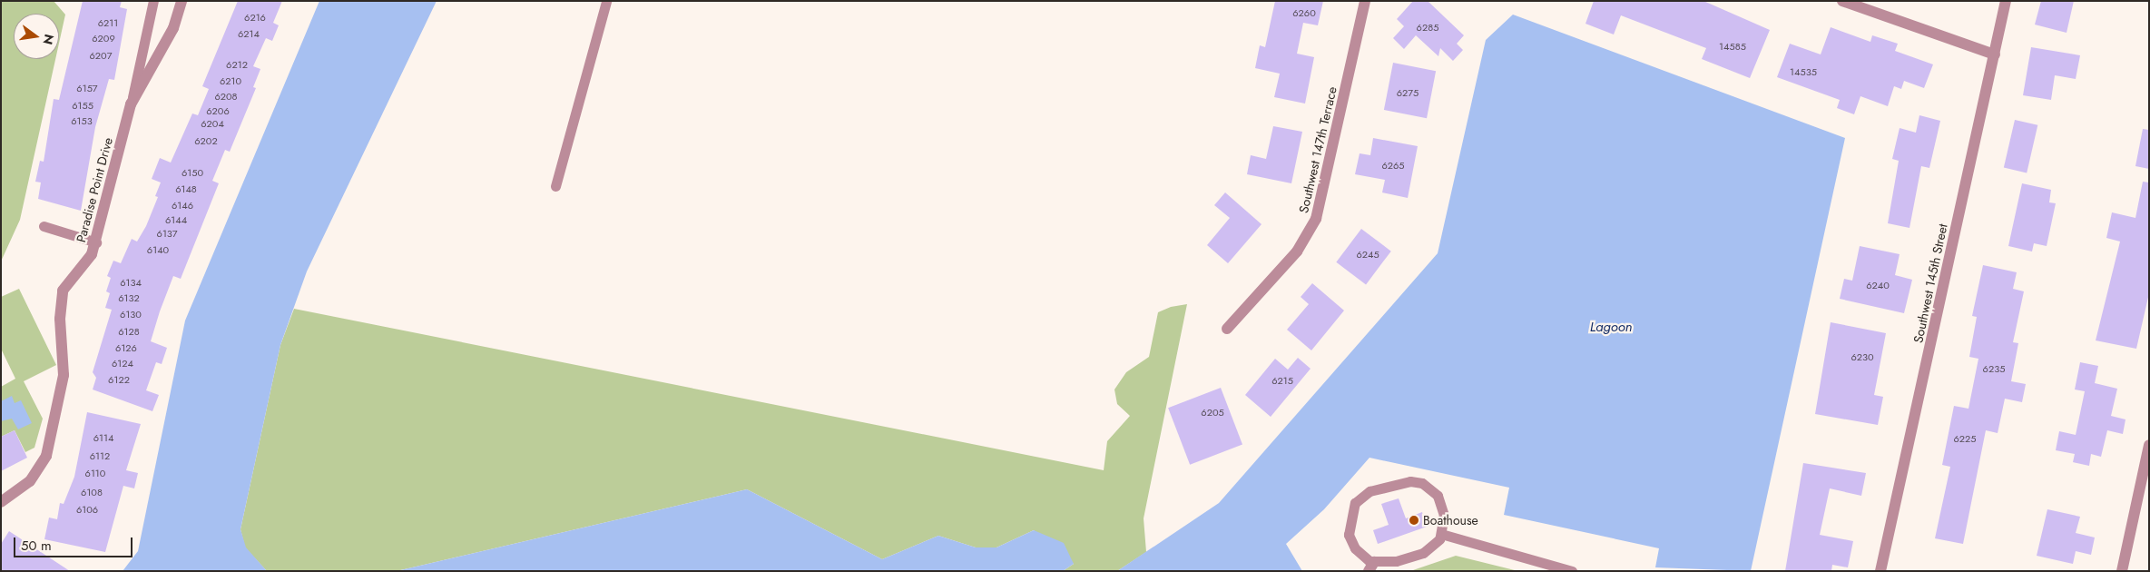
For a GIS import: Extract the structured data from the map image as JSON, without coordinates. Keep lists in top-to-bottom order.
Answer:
{
  "streets": {
    "street": ["Southwest 147th Terrace", "Paradise Point Drive", "Southwest 145th Street"]
  },
  "water": ["Lagoon"],
  "places": ["Boathouse"],
  "house_numbers": [
    "6260",
    "6216",
    "6211",
    "6285",
    "6214",
    "6209",
    "14585",
    "6207",
    "6212",
    "14535",
    "6210",
    "6157",
    "6275",
    "6208",
    "6155",
    "6206",
    "6153",
    "6204",
    "6202",
    "6265",
    "6150",
    "6148",
    "6146",
    "6144",
    "6137",
    "6140",
    "6245",
    "6134",
    "6240",
    "6132",
    "6130",
    "6128",
    "6126",
    "6230",
    "6124",
    "6235",
    "6122",
    "6215",
    "6205",
    "6114",
    "6225",
    "6112",
    "6110",
    "6108",
    "6106"
  ],
  "scale_bar": "50 m",
  "north": "right"
}
